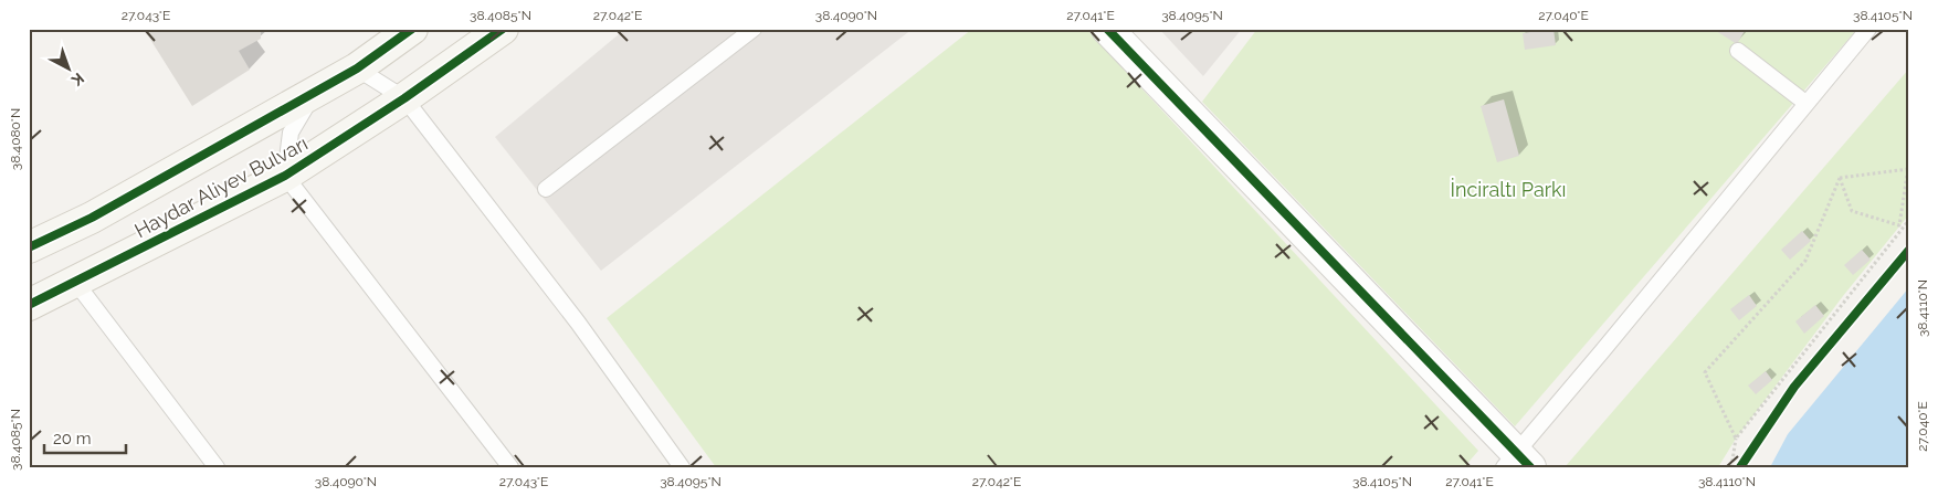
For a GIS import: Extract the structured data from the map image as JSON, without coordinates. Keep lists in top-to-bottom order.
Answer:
{
  "streets": {
    "main road": ["Haydar Aliyev Bulvarı"]
  },
  "parks": ["İnciraltı Parkı"],
  "scale_bar": "20 m",
  "north": "bottom right",
  "coordinates": [
    "27.043°E",
    "38.4085°N",
    "27.042°E",
    "38.4090°N",
    "27.041°E",
    "38.4095°N",
    "27.040°E",
    "38.4105°N",
    "38.4080°N",
    "38.4110°N"
  ]
}
